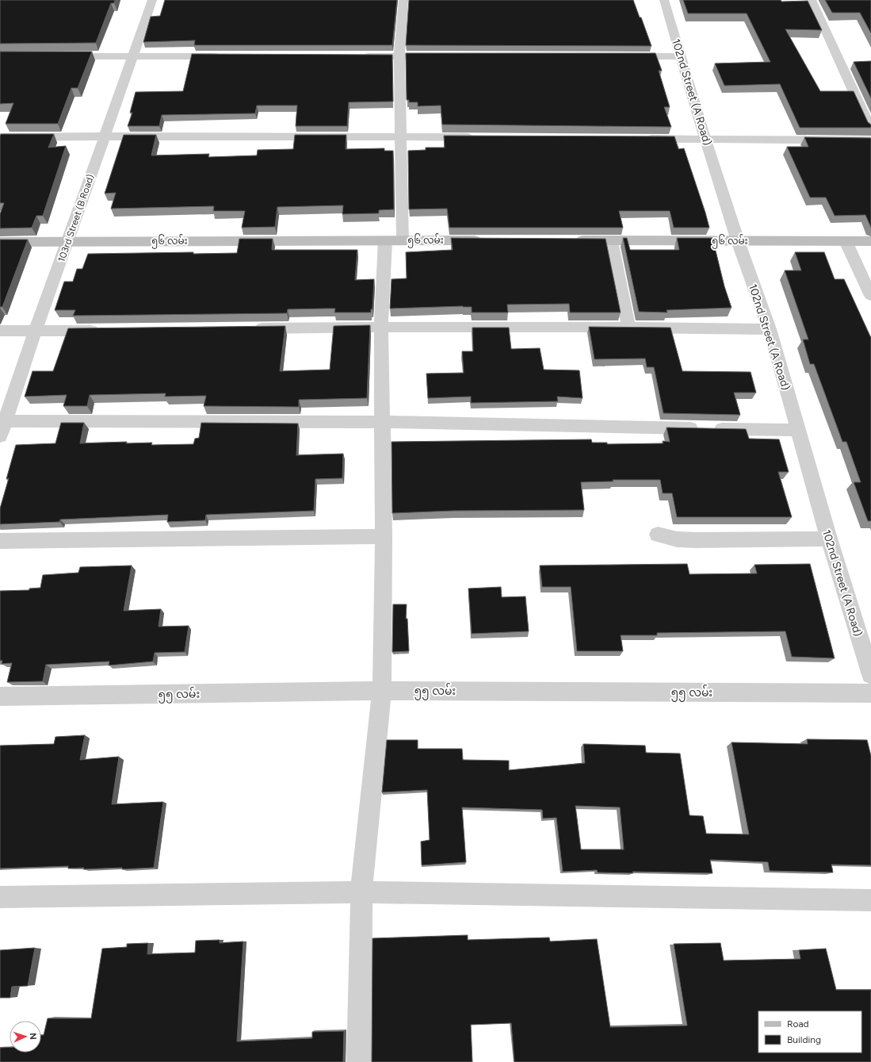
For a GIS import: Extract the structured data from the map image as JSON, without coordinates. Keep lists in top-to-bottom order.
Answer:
{
  "streets": {
    "street": [
      "102nd Street (A Road)",
      "103rd Street (B Road)",
      "၅၆ လမ်း",
      "၅၅ လမ်း"
    ]
  },
  "crossings": [
    ["102nd Street (A Road)", "၅၆ လမ်း"],
    ["103rd Street (B Road)", "၅၆ လမ်း"]
  ],
  "legend": ["Road", "Building"],
  "north": "right"
}
